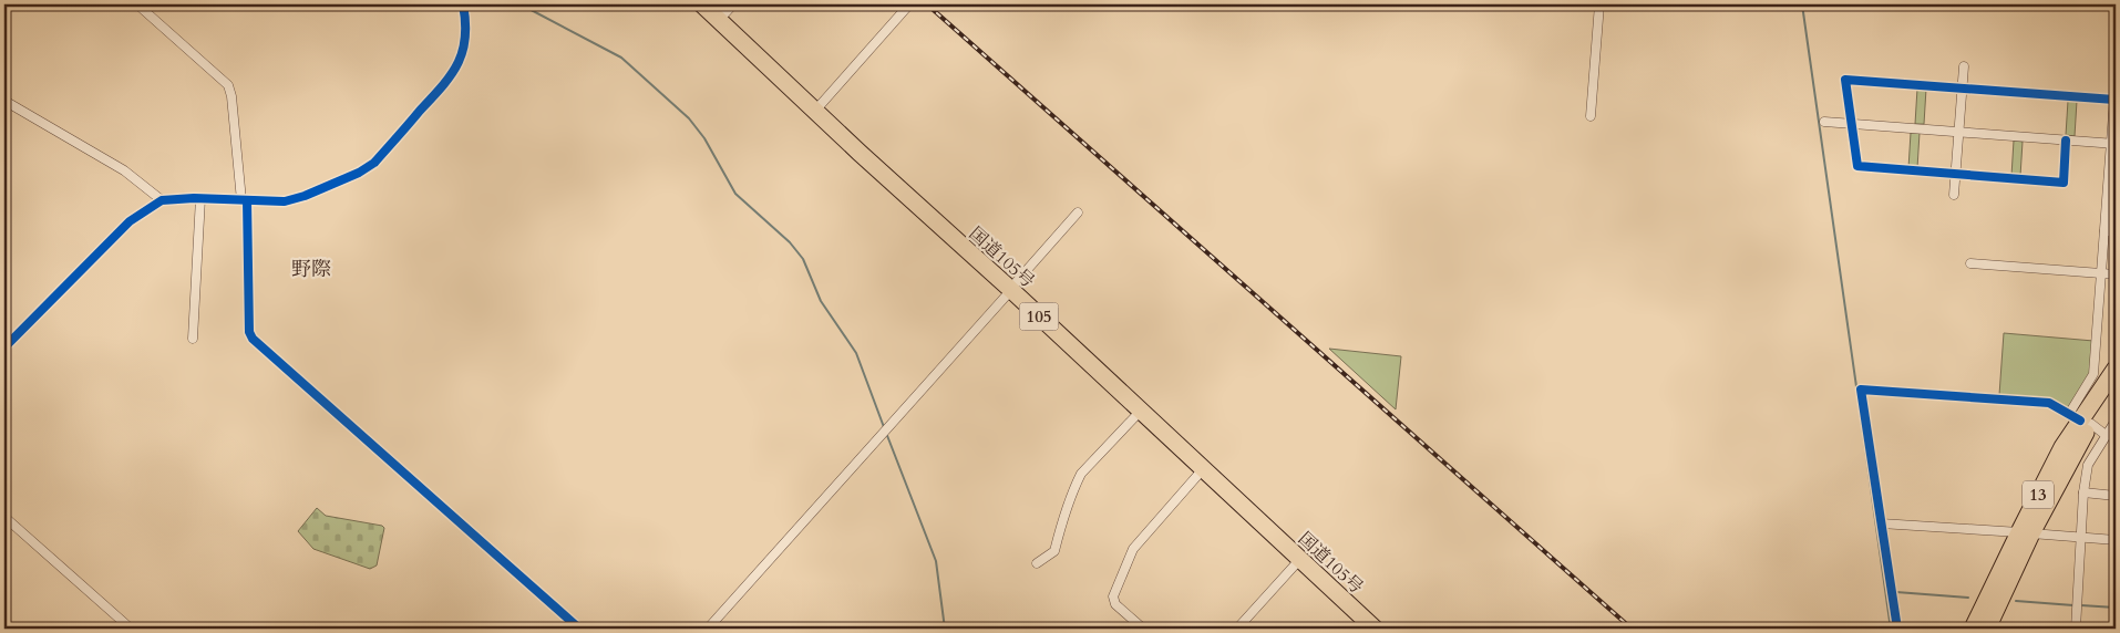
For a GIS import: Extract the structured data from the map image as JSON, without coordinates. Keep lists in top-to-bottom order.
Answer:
{
  "streets": {
    "highway": ["国道105号", "105", "13"]
  },
  "districts": ["野際"]
}
